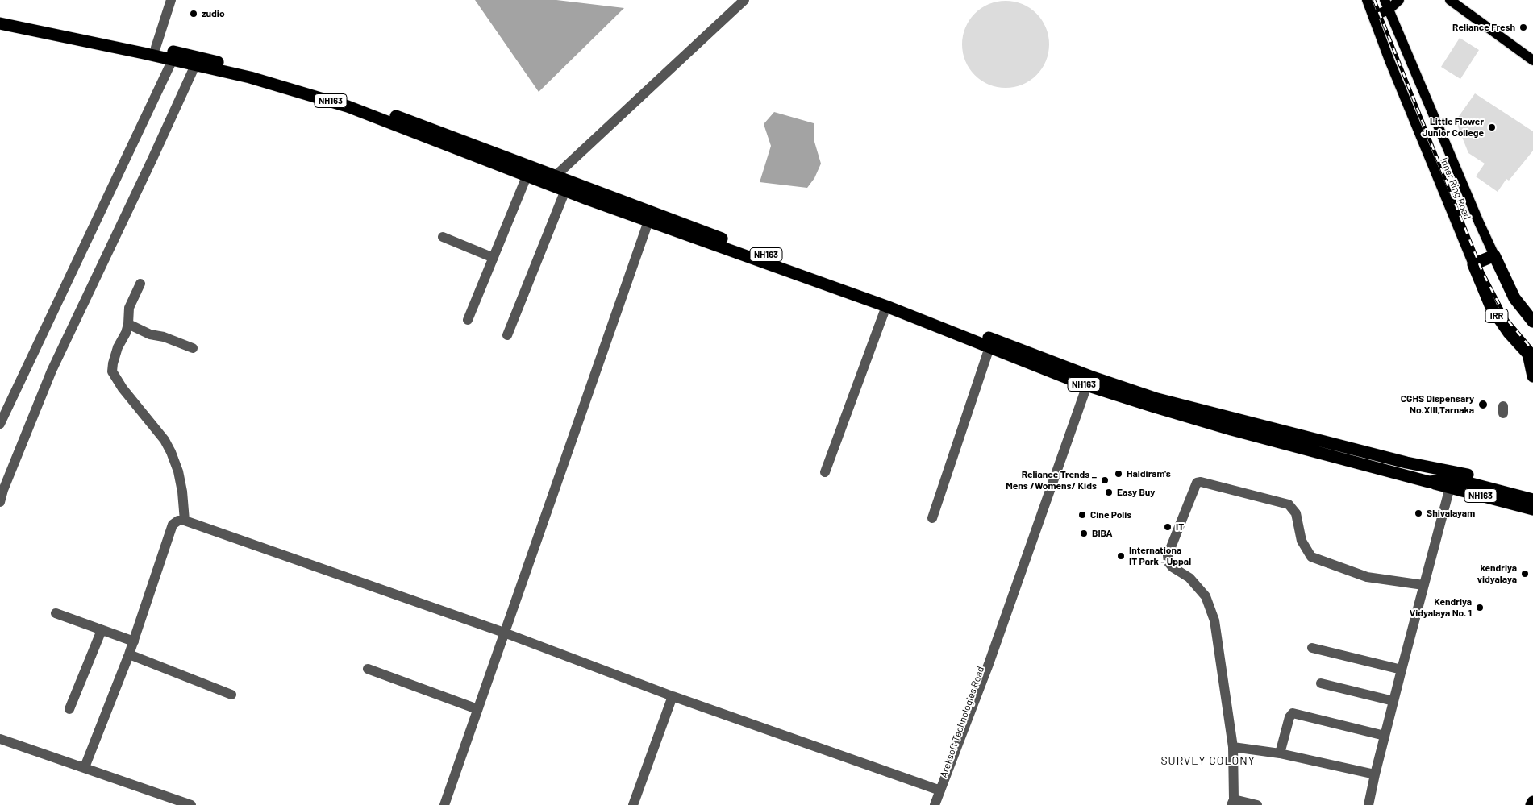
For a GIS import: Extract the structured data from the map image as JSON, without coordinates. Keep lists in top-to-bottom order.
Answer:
{
  "streets": {
    "highway": ["NH163", "Inner Ring Road", "IRR"],
    "street": ["Areksoft Technologies Road"]
  },
  "crossings": [
    ["NH163", "Areksoft Technologies Road"],
    ["Inner Ring Road", "IRR"]
  ],
  "districts": ["SURVEY COLONY"],
  "places": [
    "zudio",
    "Reliance Fresh",
    "Little Flower Junior College",
    "CGHS Dispensary No.XIII,Tarnaka",
    "Haldiram's",
    "Reliance Trends _ Mens /Womens/ Kids",
    "Easy Buy",
    "Shivalayam",
    "Cine Polis",
    "IT",
    "BIBA",
    "Internationa IT Park - Uppal",
    "kendriya vidyalaya",
    "Kendriya Vidyalaya No. 1"
  ]
}
